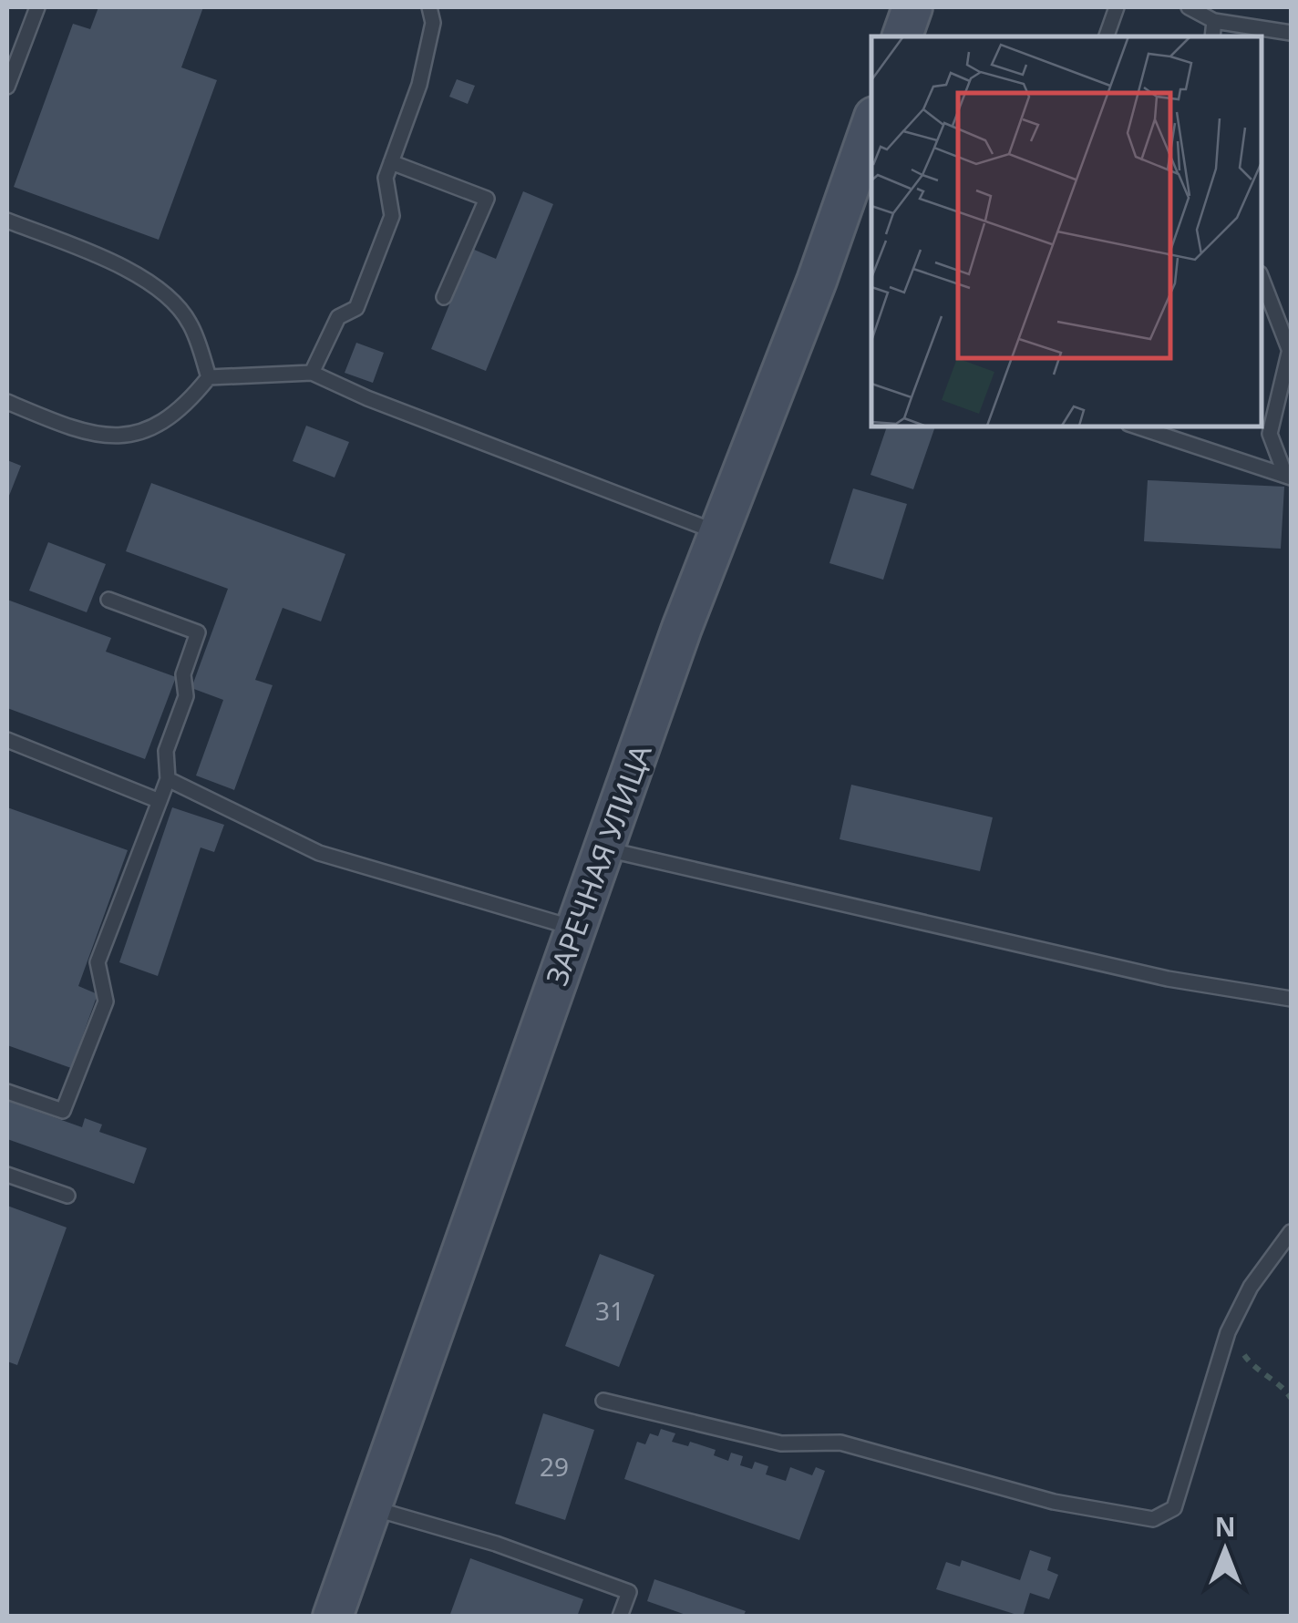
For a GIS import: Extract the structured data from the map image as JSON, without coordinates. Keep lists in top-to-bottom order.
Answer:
{
  "streets": {
    "street": ["ЗАРЕЧНАЯ УЛИЦА"]
  },
  "house_numbers": ["31", "29"],
  "north": "top"
}
